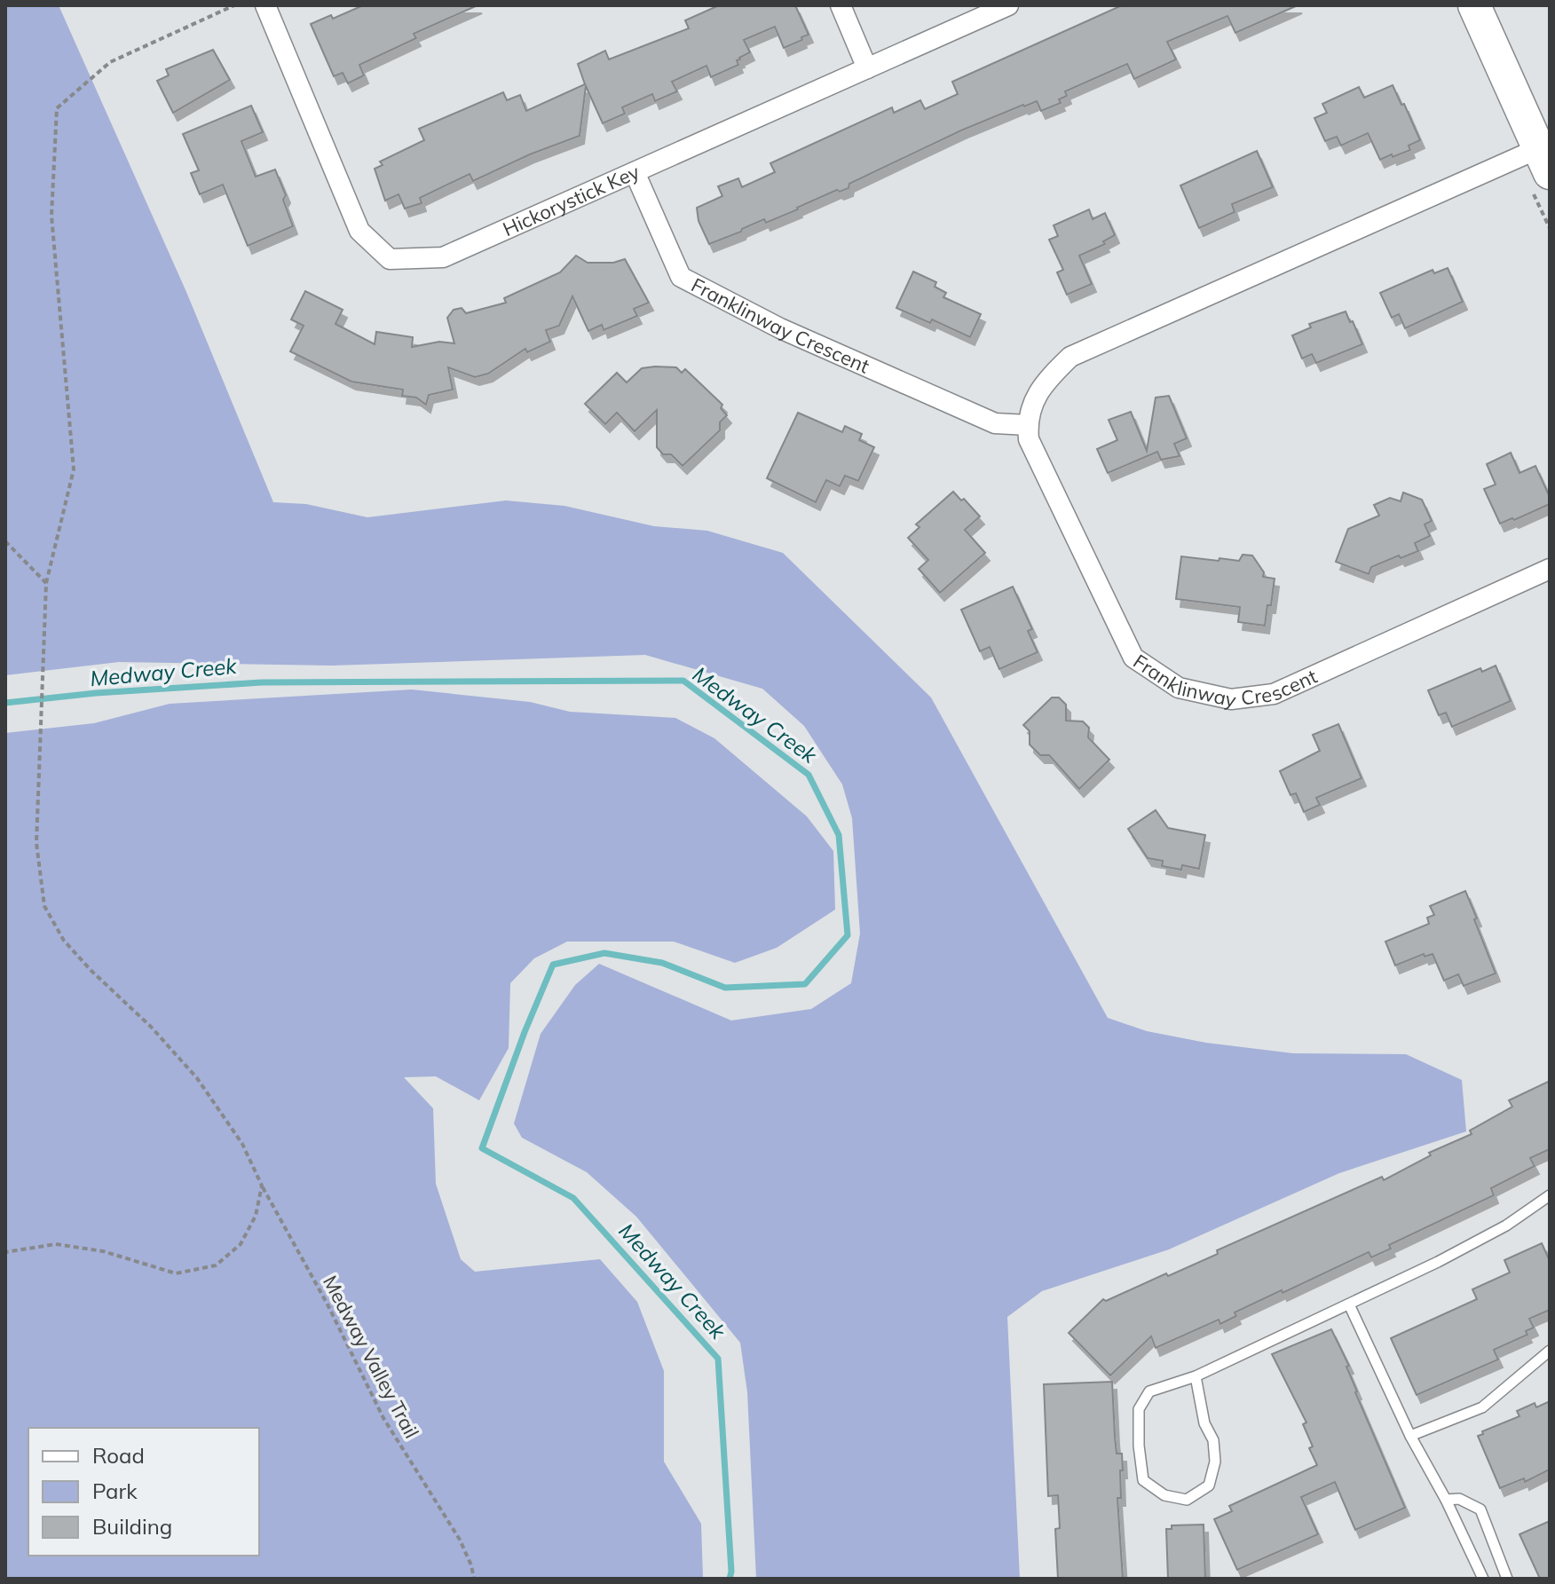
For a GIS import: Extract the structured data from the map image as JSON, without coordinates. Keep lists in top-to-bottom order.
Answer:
{
  "streets": {
    "street": ["Hickorystick Key", "Franklinway Crescent"],
    "path": ["Medway Valley Trail"]
  },
  "crossings": [
    ["Hickorystick Key", "Franklinway Crescent"]
  ],
  "water": ["Medway Creek"],
  "legend": ["Road", "Park", "Building"]
}
